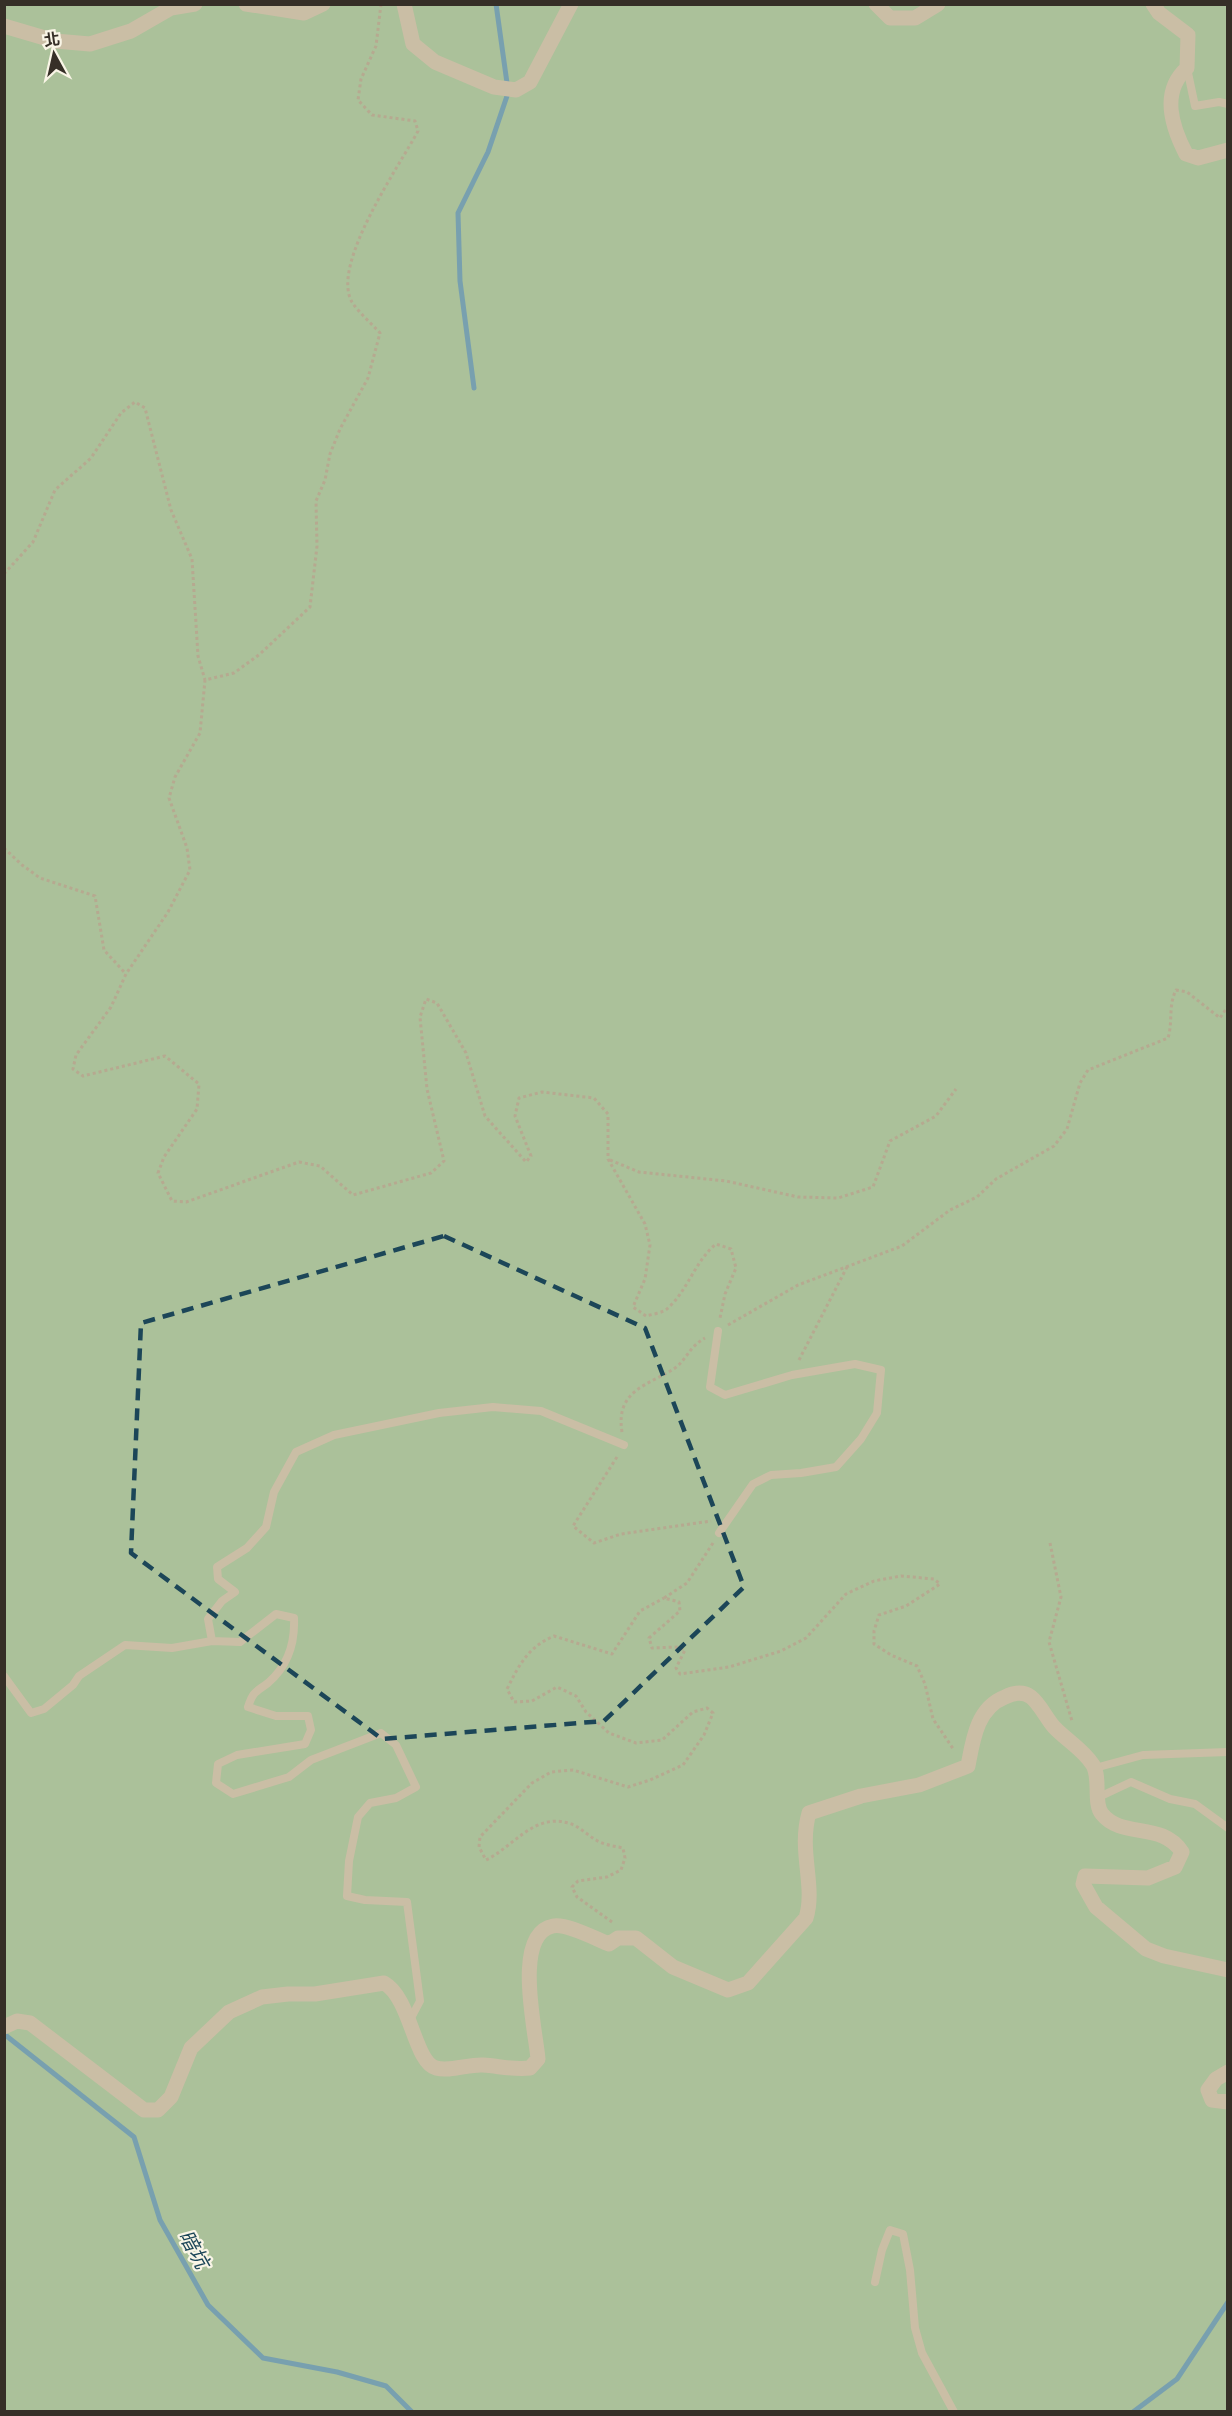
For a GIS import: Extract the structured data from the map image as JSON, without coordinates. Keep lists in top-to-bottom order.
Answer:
{
  "water": ["暗坑"],
  "north": "top"
}
